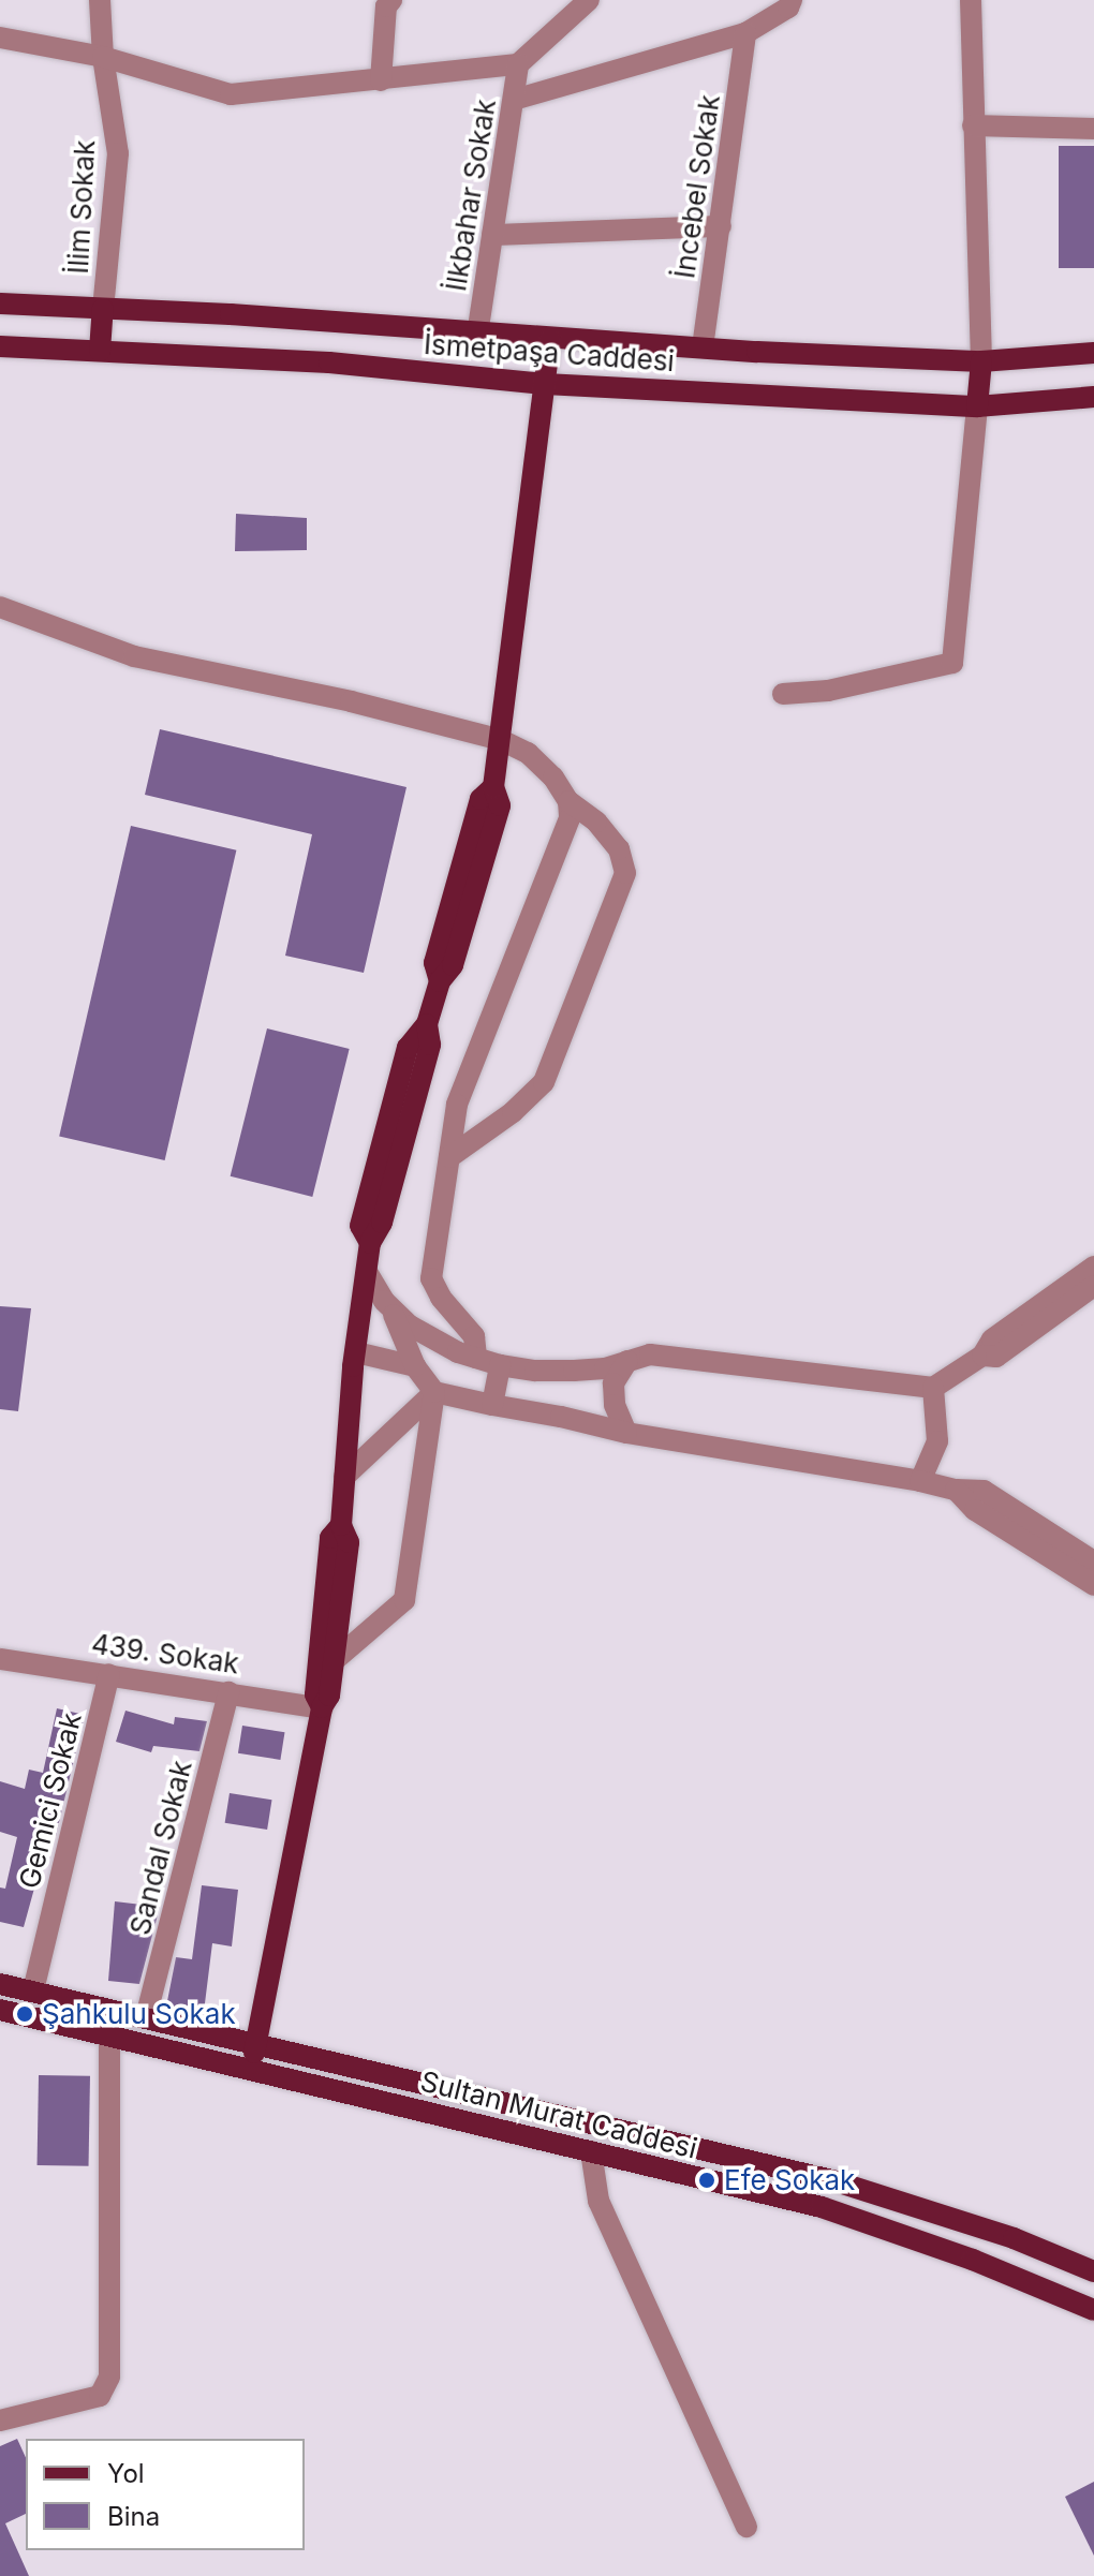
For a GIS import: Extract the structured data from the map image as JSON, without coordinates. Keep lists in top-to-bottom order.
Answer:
{
  "streets": {
    "main road": ["İsmetpaşa Caddesi", "Sultan Murat Caddesi"],
    "street": [
      "İncebel Sokak",
      "İlkbahar Sokak",
      "İlim Sokak",
      "439. Sokak",
      "Gemici Sokak",
      "Sandal Sokak"
    ]
  },
  "crossings": [
    ["İncebel Sokak", "İsmetpaşa Caddesi"],
    ["İlkbahar Sokak", "İsmetpaşa Caddesi"],
    ["İlim Sokak", "İsmetpaşa Caddesi"],
    ["439. Sokak", "Gemici Sokak"],
    ["439. Sokak", "Sandal Sokak"]
  ],
  "places": ["Şahkulu Sokak", "Efe Sokak"],
  "legend": ["Yol", "Bina"]
}
